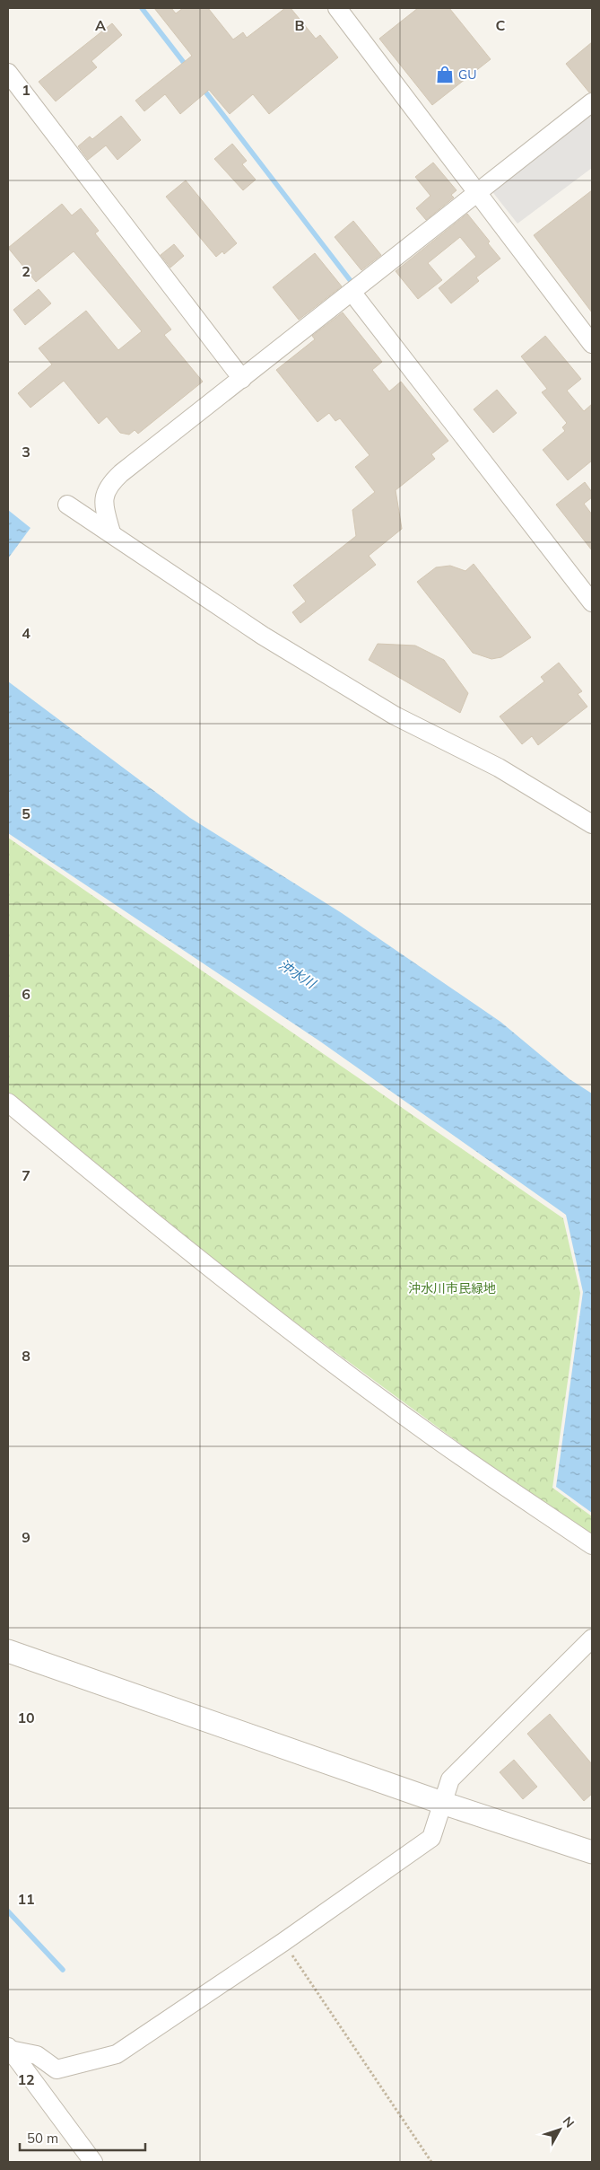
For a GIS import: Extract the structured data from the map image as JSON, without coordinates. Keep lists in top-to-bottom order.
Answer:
{
  "water": ["沖水川"],
  "parks": ["沖水川市民緑地"],
  "places": {
    "shop": ["GU"]
  },
  "scale_bar": "50 m",
  "north": "top right",
  "grid": {
    "columns": ["A", "B", "C"],
    "rows": [
      "1",
      "2",
      "3",
      "4",
      "5",
      "6",
      "7",
      "8",
      "9",
      "10",
      "11",
      "12"
    ]
  }
}
